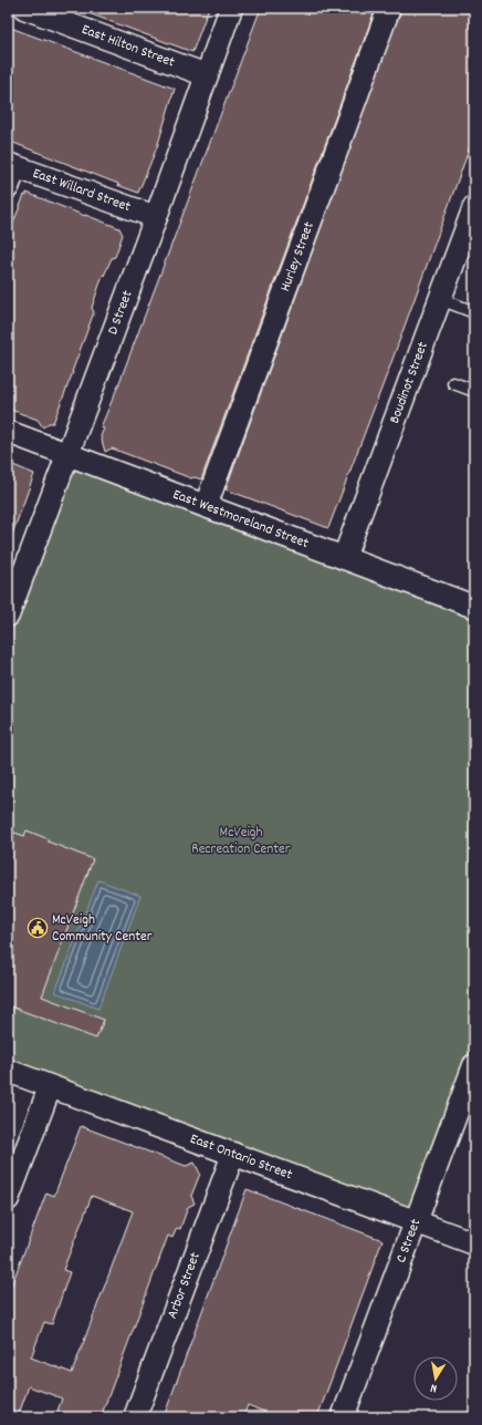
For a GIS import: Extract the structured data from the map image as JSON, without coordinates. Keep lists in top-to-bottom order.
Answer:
{
  "streets": {
    "street": [
      "East Hilton Street",
      "East Willard Street",
      "Hurley Street",
      "D Street",
      "Boudinot Street",
      "East Westmoreland Street",
      "East Ontario Street",
      "C Street",
      "Arbor Street"
    ]
  },
  "crossings": [
    ["East Hilton Street", "D Street"],
    ["East Willard Street", "D Street"],
    ["Hurley Street", "East Westmoreland Street"],
    ["D Street", "East Westmoreland Street"],
    ["Boudinot Street", "East Westmoreland Street"],
    ["East Ontario Street", "C Street"],
    ["East Ontario Street", "Arbor Street"]
  ],
  "parks": ["McVeigh Recreation Center"],
  "places": {
    "public building": ["McVeigh Community Center"]
  },
  "north": "bottom"
}
